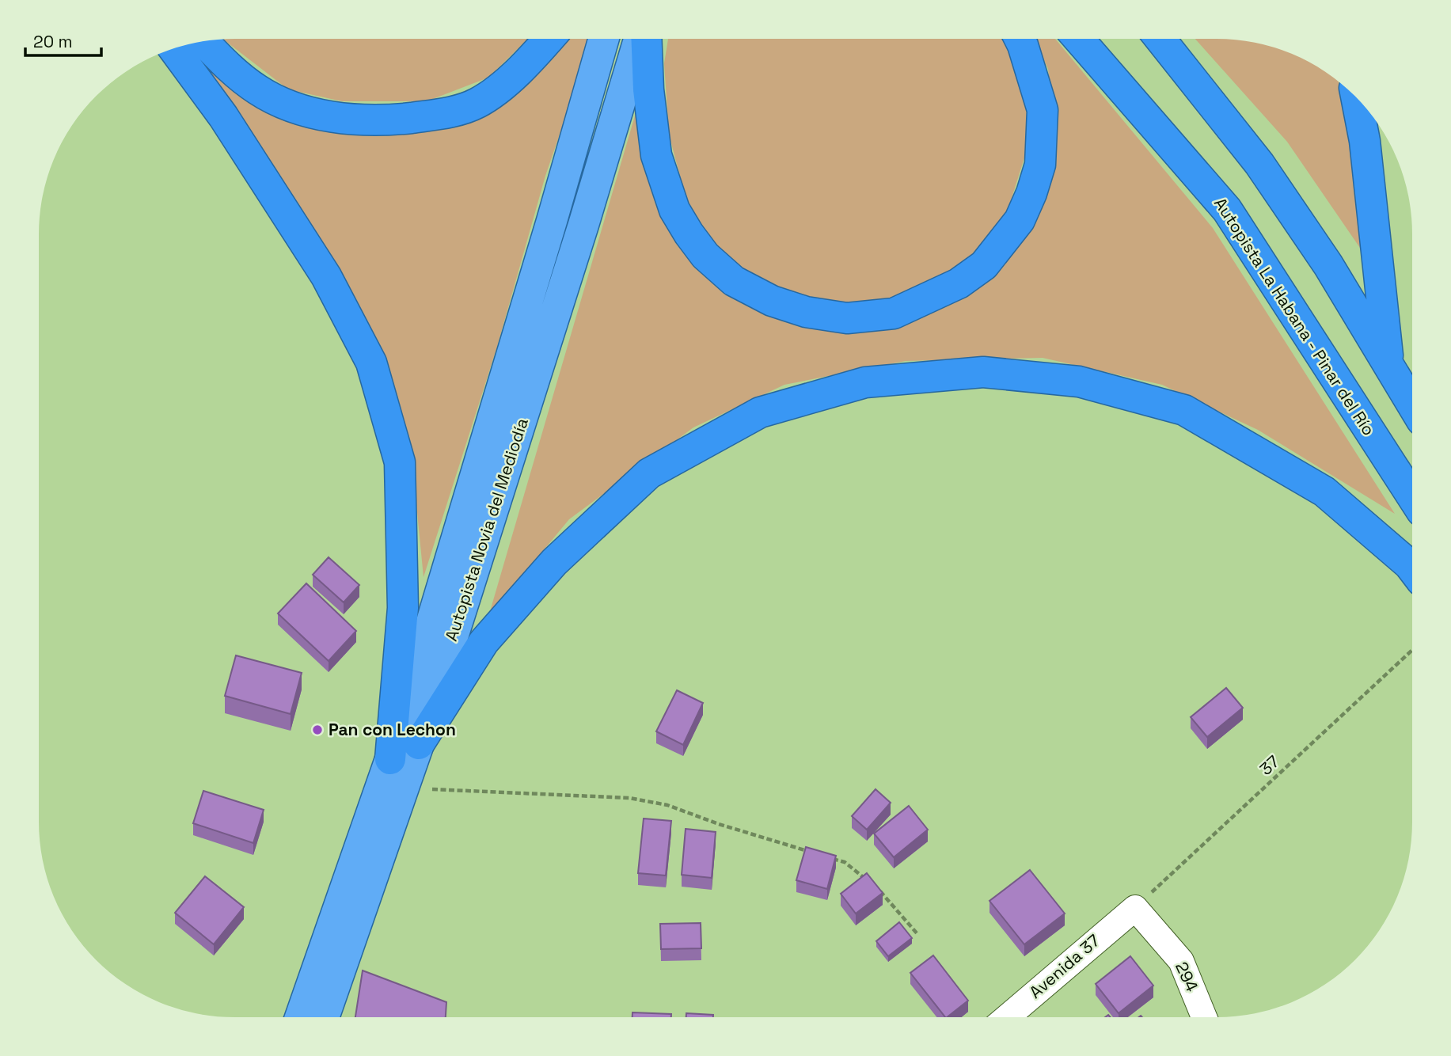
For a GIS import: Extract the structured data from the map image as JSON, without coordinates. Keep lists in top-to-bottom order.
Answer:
{
  "streets": {
    "highway": ["Autopista La Habana - Pinar del Río", "Autopista Novia del Mediodía"],
    "street": ["Avenida 37", "294"],
    "path": ["37"]
  },
  "crossings": [
    ["37", "Avenida 37"],
    ["37", "294"],
    ["Avenida 37", "294"]
  ],
  "places": ["Pan con Lechon"],
  "scale_bar": "20 m"
}
